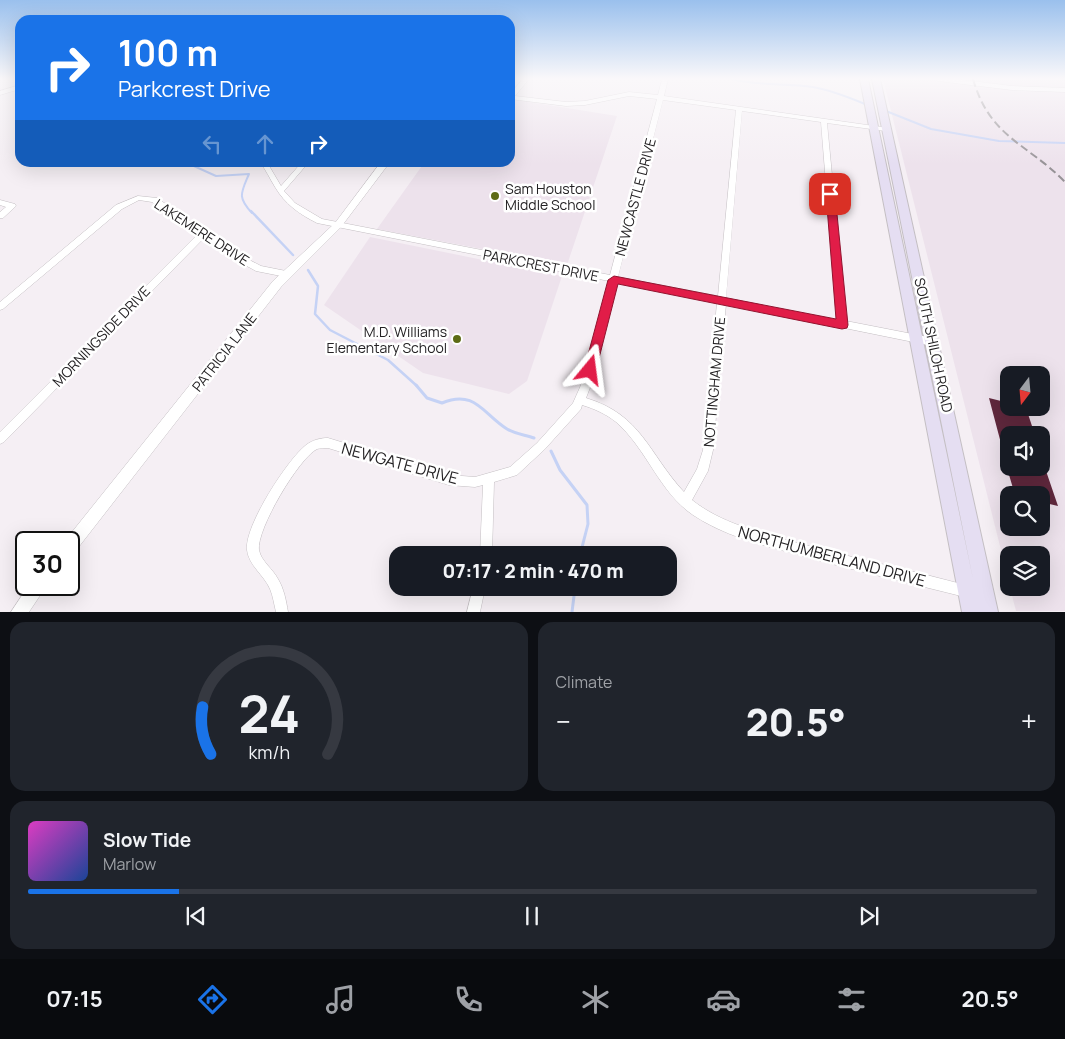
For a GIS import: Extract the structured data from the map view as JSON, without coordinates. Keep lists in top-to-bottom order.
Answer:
{
  "streets": {
    "main road": ["SOUTH SHILOH ROAD"],
    "street": [
      "NEWCASTLE DRIVE",
      "LAKEMERE DRIVE",
      "PARKCREST DRIVE",
      "MORNINGSIDE DRIVE",
      "PATRICIA LANE",
      "NOTTINGHAM DRIVE",
      "NEWGATE DRIVE",
      "NORTHUMBERLAND DRIVE"
    ]
  },
  "crossings": [
    ["NEWCASTLE DRIVE", "PARKCREST DRIVE"],
    ["NEWCASTLE DRIVE", "NEWGATE DRIVE"],
    ["NEWCASTLE DRIVE", "NORTHUMBERLAND DRIVE"],
    ["LAKEMERE DRIVE", "MORNINGSIDE DRIVE"],
    ["LAKEMERE DRIVE", "PATRICIA LANE"],
    ["PARKCREST DRIVE", "SOUTH SHILOH ROAD"],
    ["PARKCREST DRIVE", "PATRICIA LANE"],
    ["PARKCREST DRIVE", "NOTTINGHAM DRIVE"],
    ["SOUTH SHILOH ROAD", "NORTHUMBERLAND DRIVE"],
    ["NOTTINGHAM DRIVE", "NORTHUMBERLAND DRIVE"]
  ],
  "places": ["Sam Houston Middle School", "M.D. Williams Elementary School"],
  "north": "bottom",
  "page": {
    "turn": ["100 m", "Parkcrest Drive"],
    "limit": "30",
    "trip": "07:17 · 2 min · 470 m",
    "tile": "Climate",
    "heat": ["−", "20.5°", "+"],
    "song": ["Slow Tide", "Marlow"],
    "tabs": ["07:15", "20.5°"],
    "gauge": ["24", "km/h"]
  }
}
